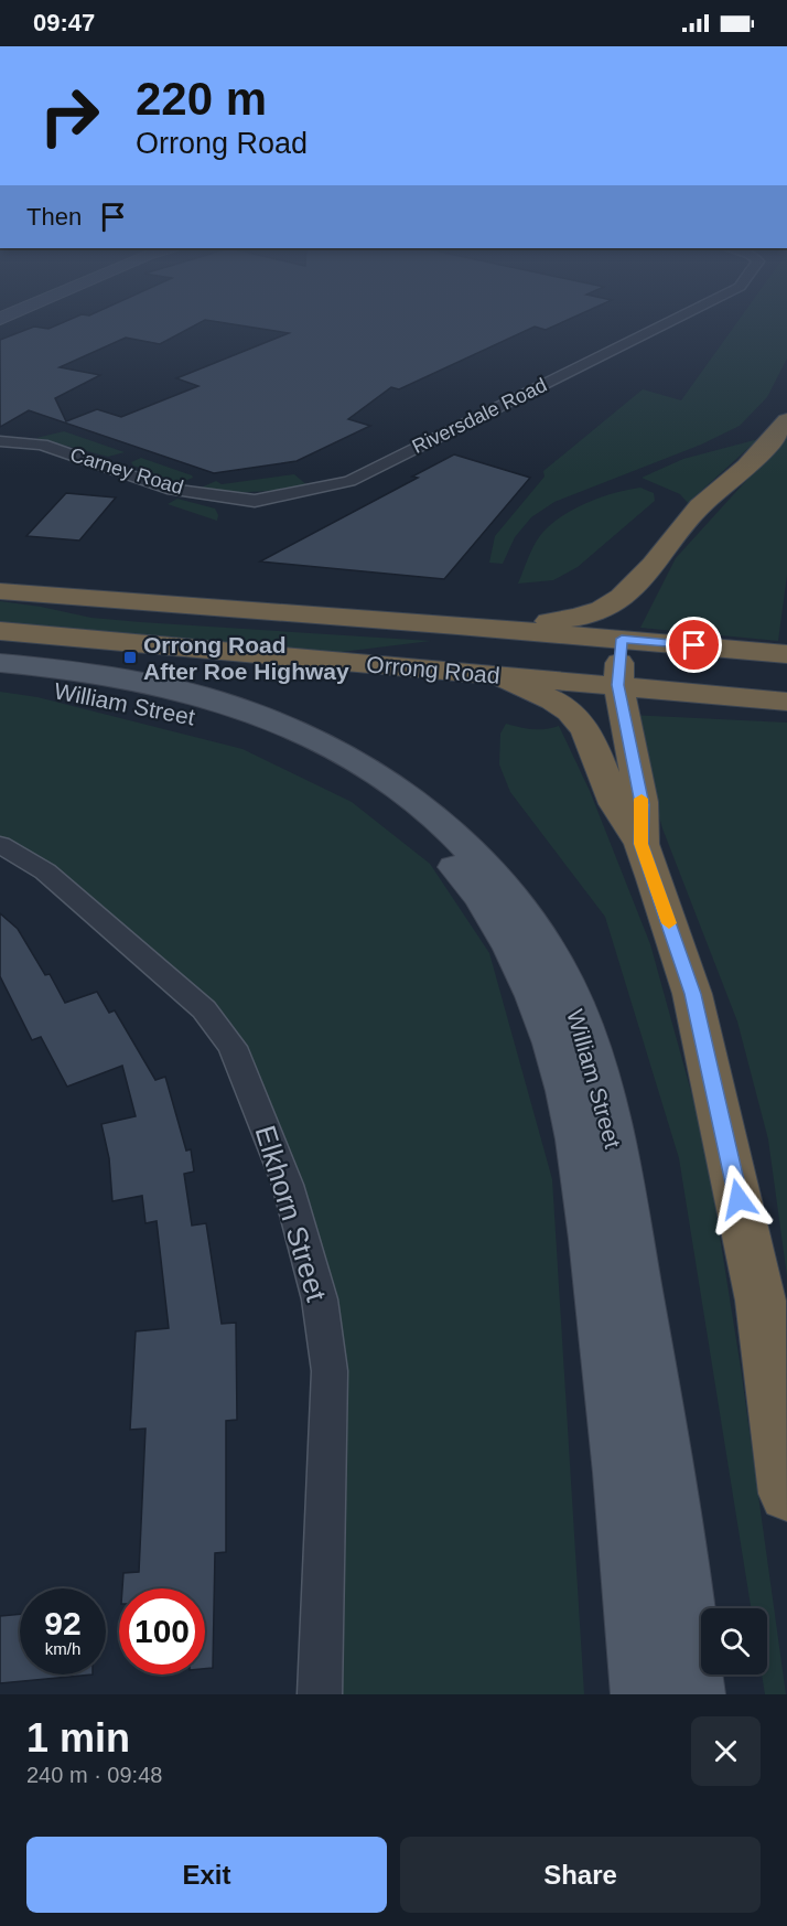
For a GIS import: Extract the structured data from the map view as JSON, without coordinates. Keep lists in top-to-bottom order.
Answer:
{
  "streets": {
    "highway": ["Orrong Road"],
    "main road": ["William Street"],
    "street": ["Riversdale Road", "Carney Road", "Elkhorn Street"]
  },
  "crossings": [
    ["Riversdale Road", "Carney Road"]
  ],
  "places": {
    "transit": ["Orrong Road After Roe Highway"]
  },
  "page": {
    "status": "09:47",
    "turn": ["220 m", "Orrong Road"],
    "then": "Then",
    "speed": "92 km/h",
    "limit": "100",
    "heading": ["1 min", "240 m · 09:48"],
    "buttons": ["Exit", "Share"]
  }
}
